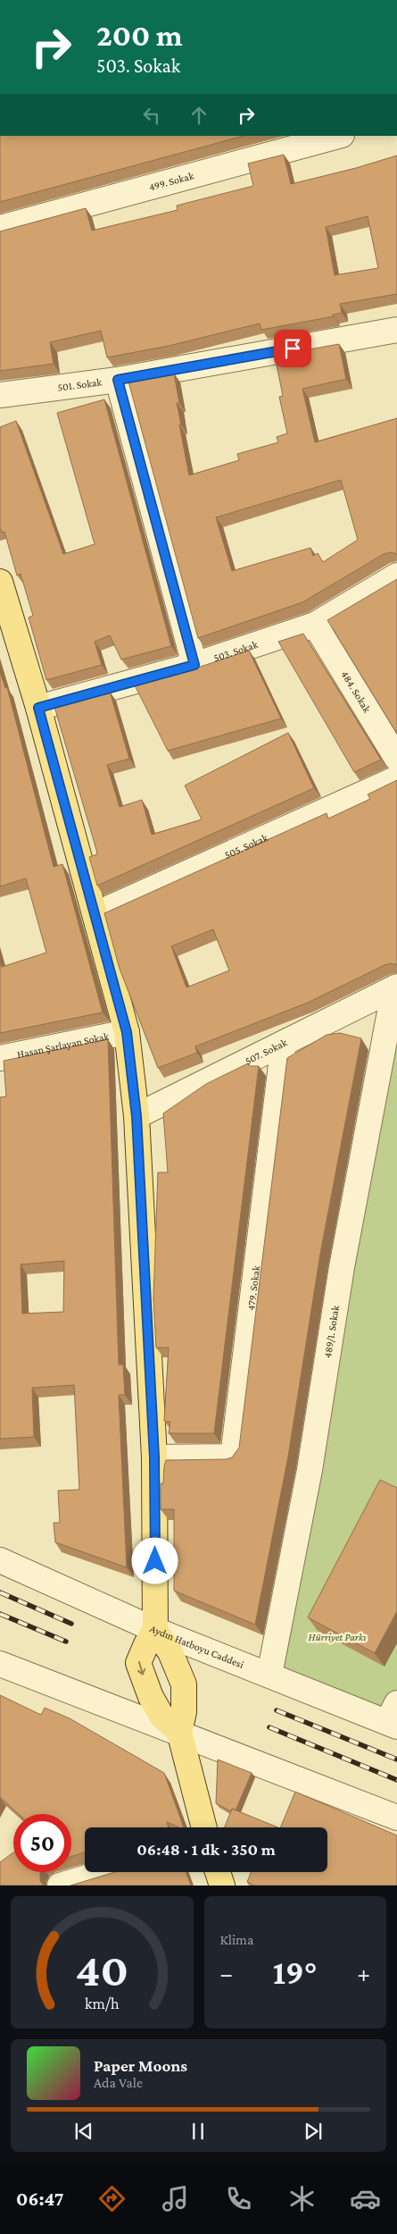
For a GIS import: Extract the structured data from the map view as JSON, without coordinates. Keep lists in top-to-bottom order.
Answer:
{
  "streets": {
    "street": [
      "499. Sokak",
      "501. Sokak",
      "503. Sokak",
      "484. Sokak",
      "505. Sokak",
      "Hasan Şarlayan Sokak",
      "507. Sokak",
      "479. Sokak",
      "489/1. Sokak",
      "Aydın Hatboyu Caddesi"
    ]
  },
  "crossings": [
    ["503. Sokak", "484. Sokak"],
    ["507. Sokak", "479. Sokak"],
    ["507. Sokak", "489/1. Sokak"],
    ["489/1. Sokak", "Aydın Hatboyu Caddesi"]
  ],
  "parks": ["Hürriyet Parkı"],
  "page": {
    "turn": ["200 m", "503. Sokak"],
    "limit": "50",
    "trip": "06:48 · 1 dk · 350 m",
    "tile": "Klima",
    "heat": ["−", "19°", "+"],
    "song": ["Paper Moons", "Ada Vale"],
    "tabs": "06:47",
    "gauge": ["40", "km/h"]
  }
}
